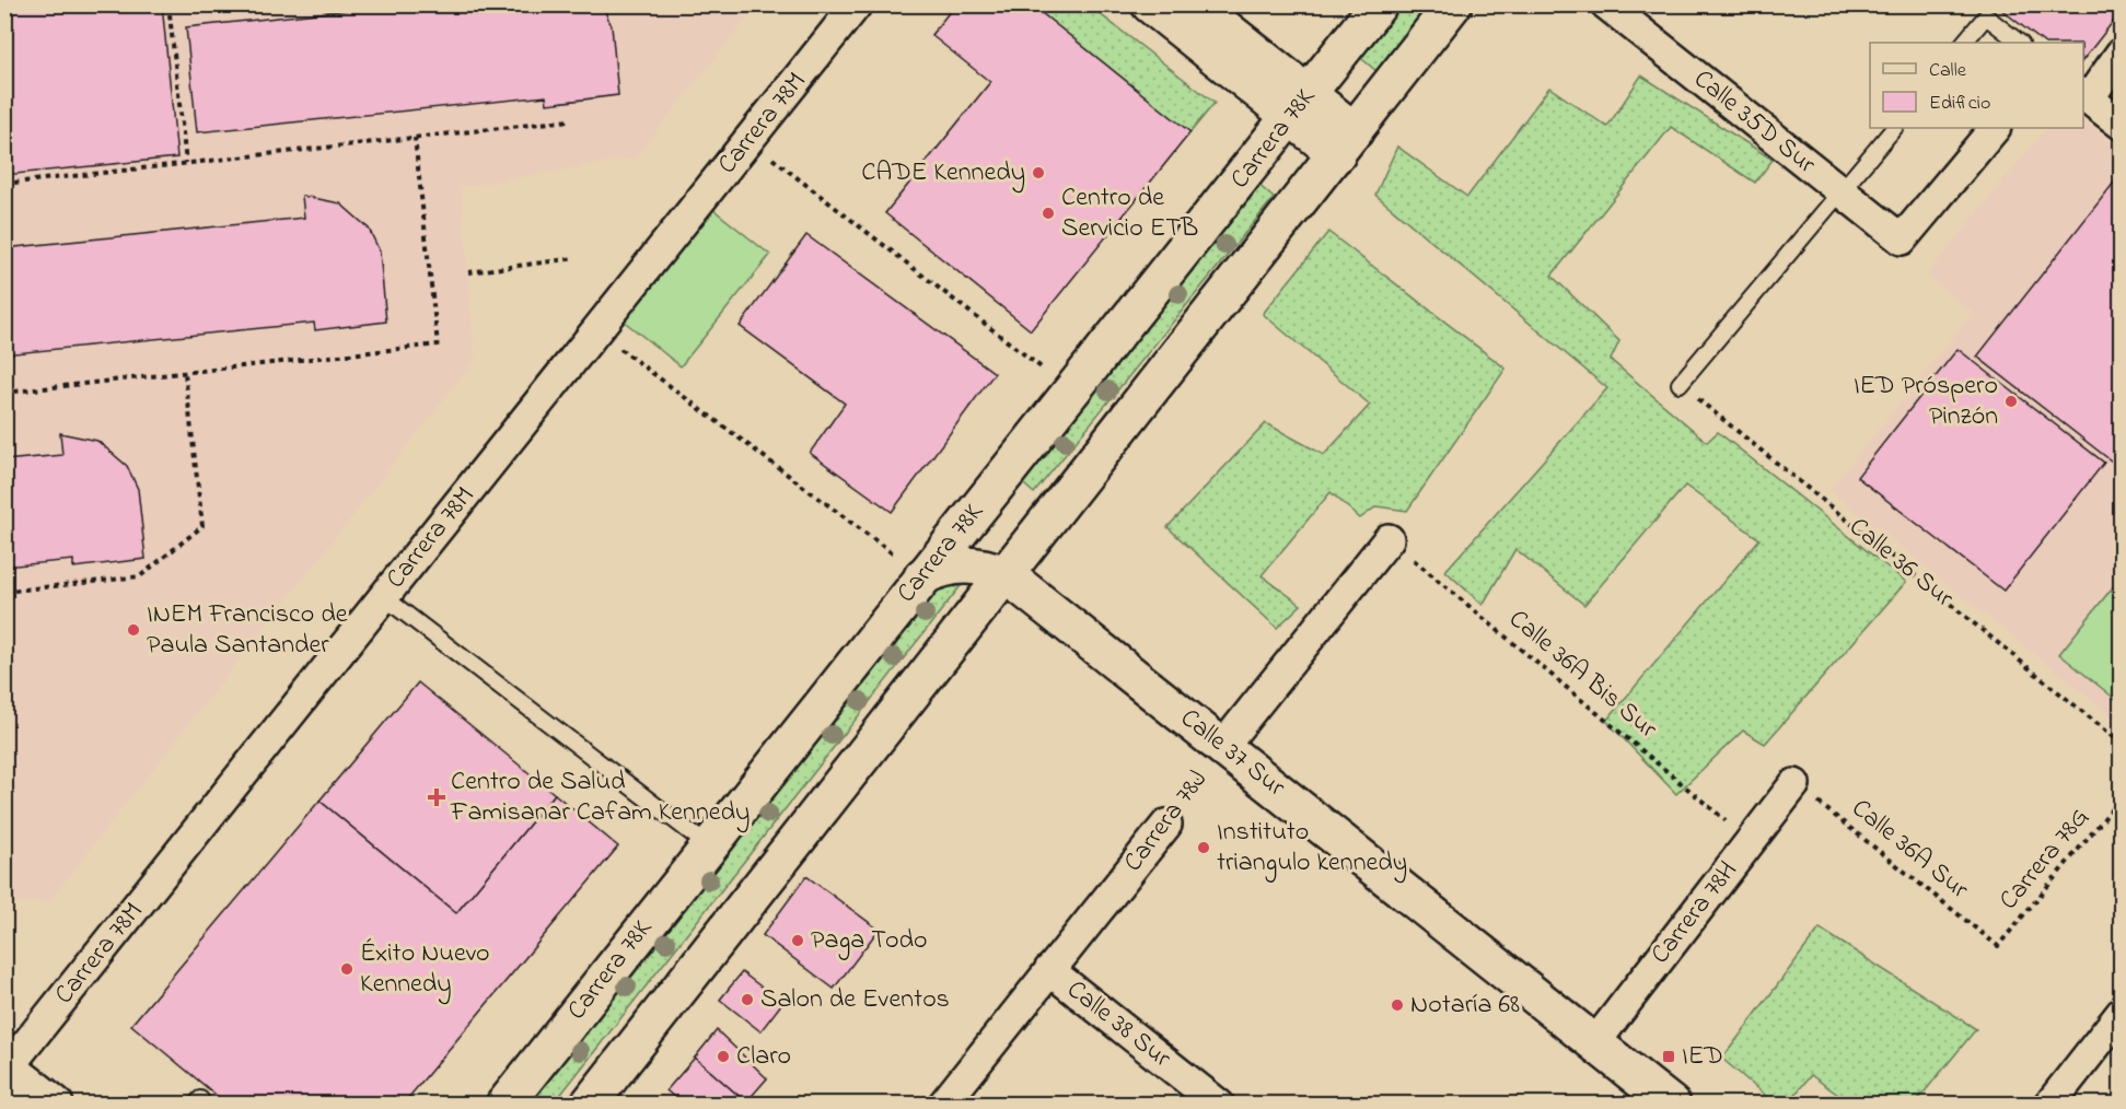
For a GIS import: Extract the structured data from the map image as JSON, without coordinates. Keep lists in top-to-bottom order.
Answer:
{
  "streets": {
    "main road": ["Carrera 78K", "Calle 37 Sur"],
    "street": [
      "Calle 35D Sur",
      "Carrera 78M",
      "Carrera 78J",
      "Carrera 78H",
      "Calle 38 Sur"
    ],
    "path": [
      "Calle 36 Sur",
      "Calle 36A Bis Sur",
      "Calle 36A Sur",
      "Carrera 78G"
    ]
  },
  "crossings": [
    ["Carrera 78K", "Calle 37 Sur"],
    ["Calle 36A Bis Sur", "Carrera 78J"],
    ["Calle 36A Bis Sur", "Carrera 78H"],
    ["Calle 37 Sur", "Carrera 78J"],
    ["Calle 37 Sur", "Carrera 78H"],
    ["Carrera 78J", "Calle 38 Sur"],
    ["Calle 36A Sur", "Carrera 78G"],
    ["Calle 36A Sur", "Carrera 78H"]
  ],
  "places": {
    "other": [
      "CADE Kennedy",
      "Centro de Servicio ETB",
      "IED Próspero Pinzón",
      "INEM Francisco de Paula Santander",
      "Instituto triangulo kennedy",
      "Paga Todo",
      "Éxito Nuevo Kennedy",
      "Salon de Eventos",
      "Notaría 68",
      "Claro"
    ],
    "health": ["Centro de Salud Famisanar Cafam Kennedy"],
    "transit": ["IED"]
  },
  "legend": ["Calle", "Edificio"]
}
